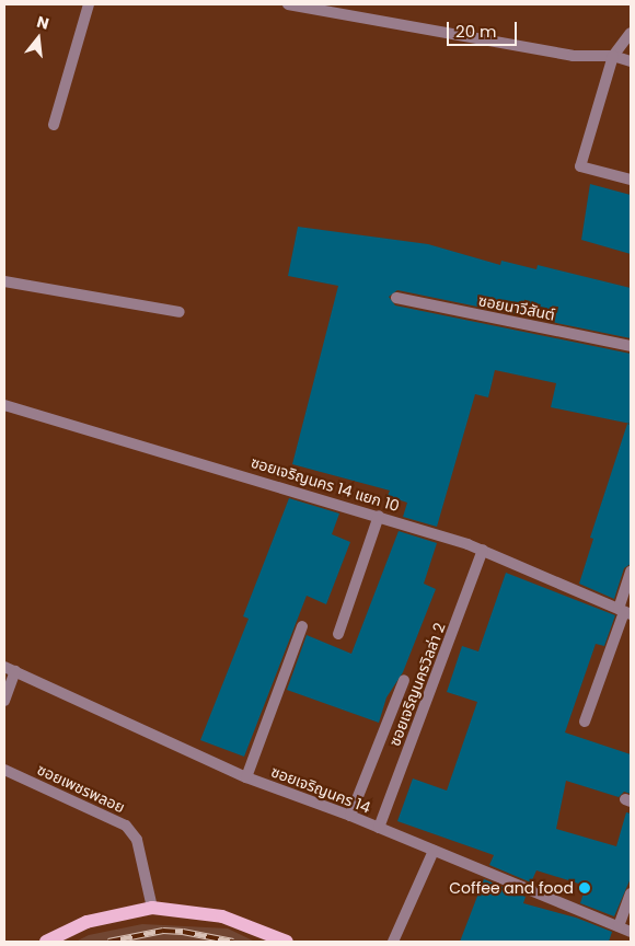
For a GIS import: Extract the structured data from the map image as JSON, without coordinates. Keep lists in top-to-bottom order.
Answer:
{
  "streets": {
    "street": [
      "ซอยนาวีสันต์",
      "ซอยเจริญนคร 14 แยก 10",
      "ซอยเจริญนครวิลล่า 2",
      "ซอยเพชรพลอย",
      "ซอยเจริญนคร 14"
    ]
  },
  "crossings": [
    ["ซอยเจริญนคร 14 แยก 10", "ซอยเจริญนครวิลล่า 2"],
    ["ซอยเจริญนครวิลล่า 2", "ซอยเจริญนคร 14"]
  ],
  "places": ["Coffee and food"],
  "scale_bar": "20 m",
  "north": "top"
}
